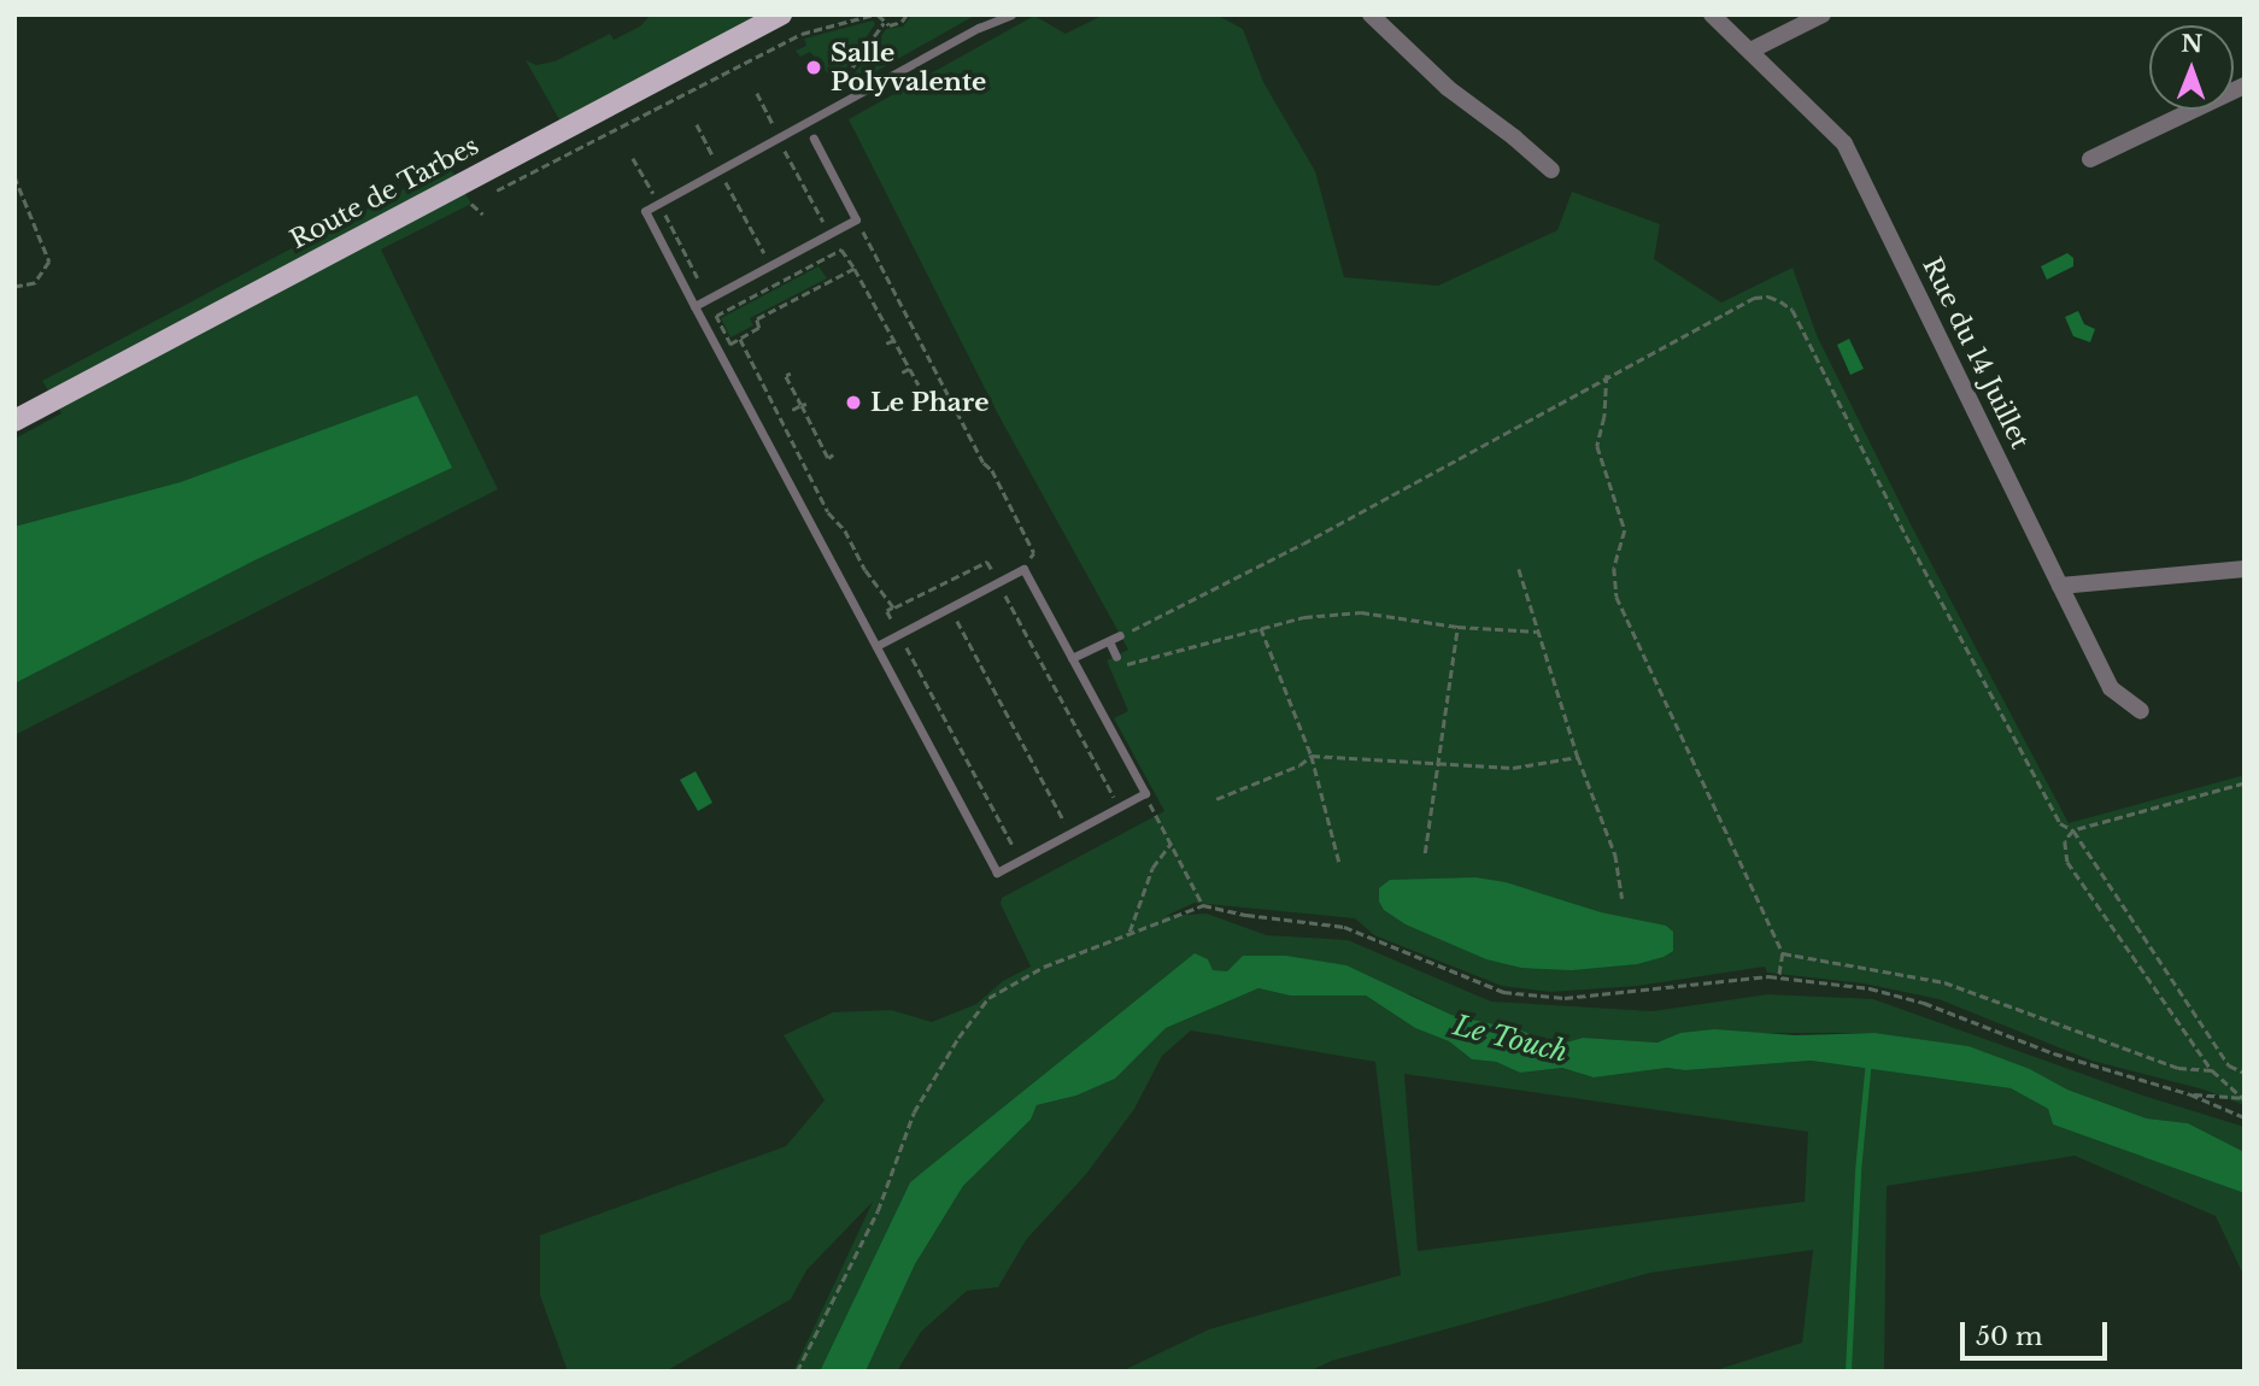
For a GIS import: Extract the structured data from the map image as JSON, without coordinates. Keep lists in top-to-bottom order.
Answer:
{
  "streets": {
    "main road": ["Route de Tarbes"],
    "street": ["Rue du 14 Juillet"]
  },
  "water": ["Le Touch"],
  "places": ["Salle Polyvalente", "Le Phare"],
  "scale_bar": "50 m",
  "north": "top"
}
